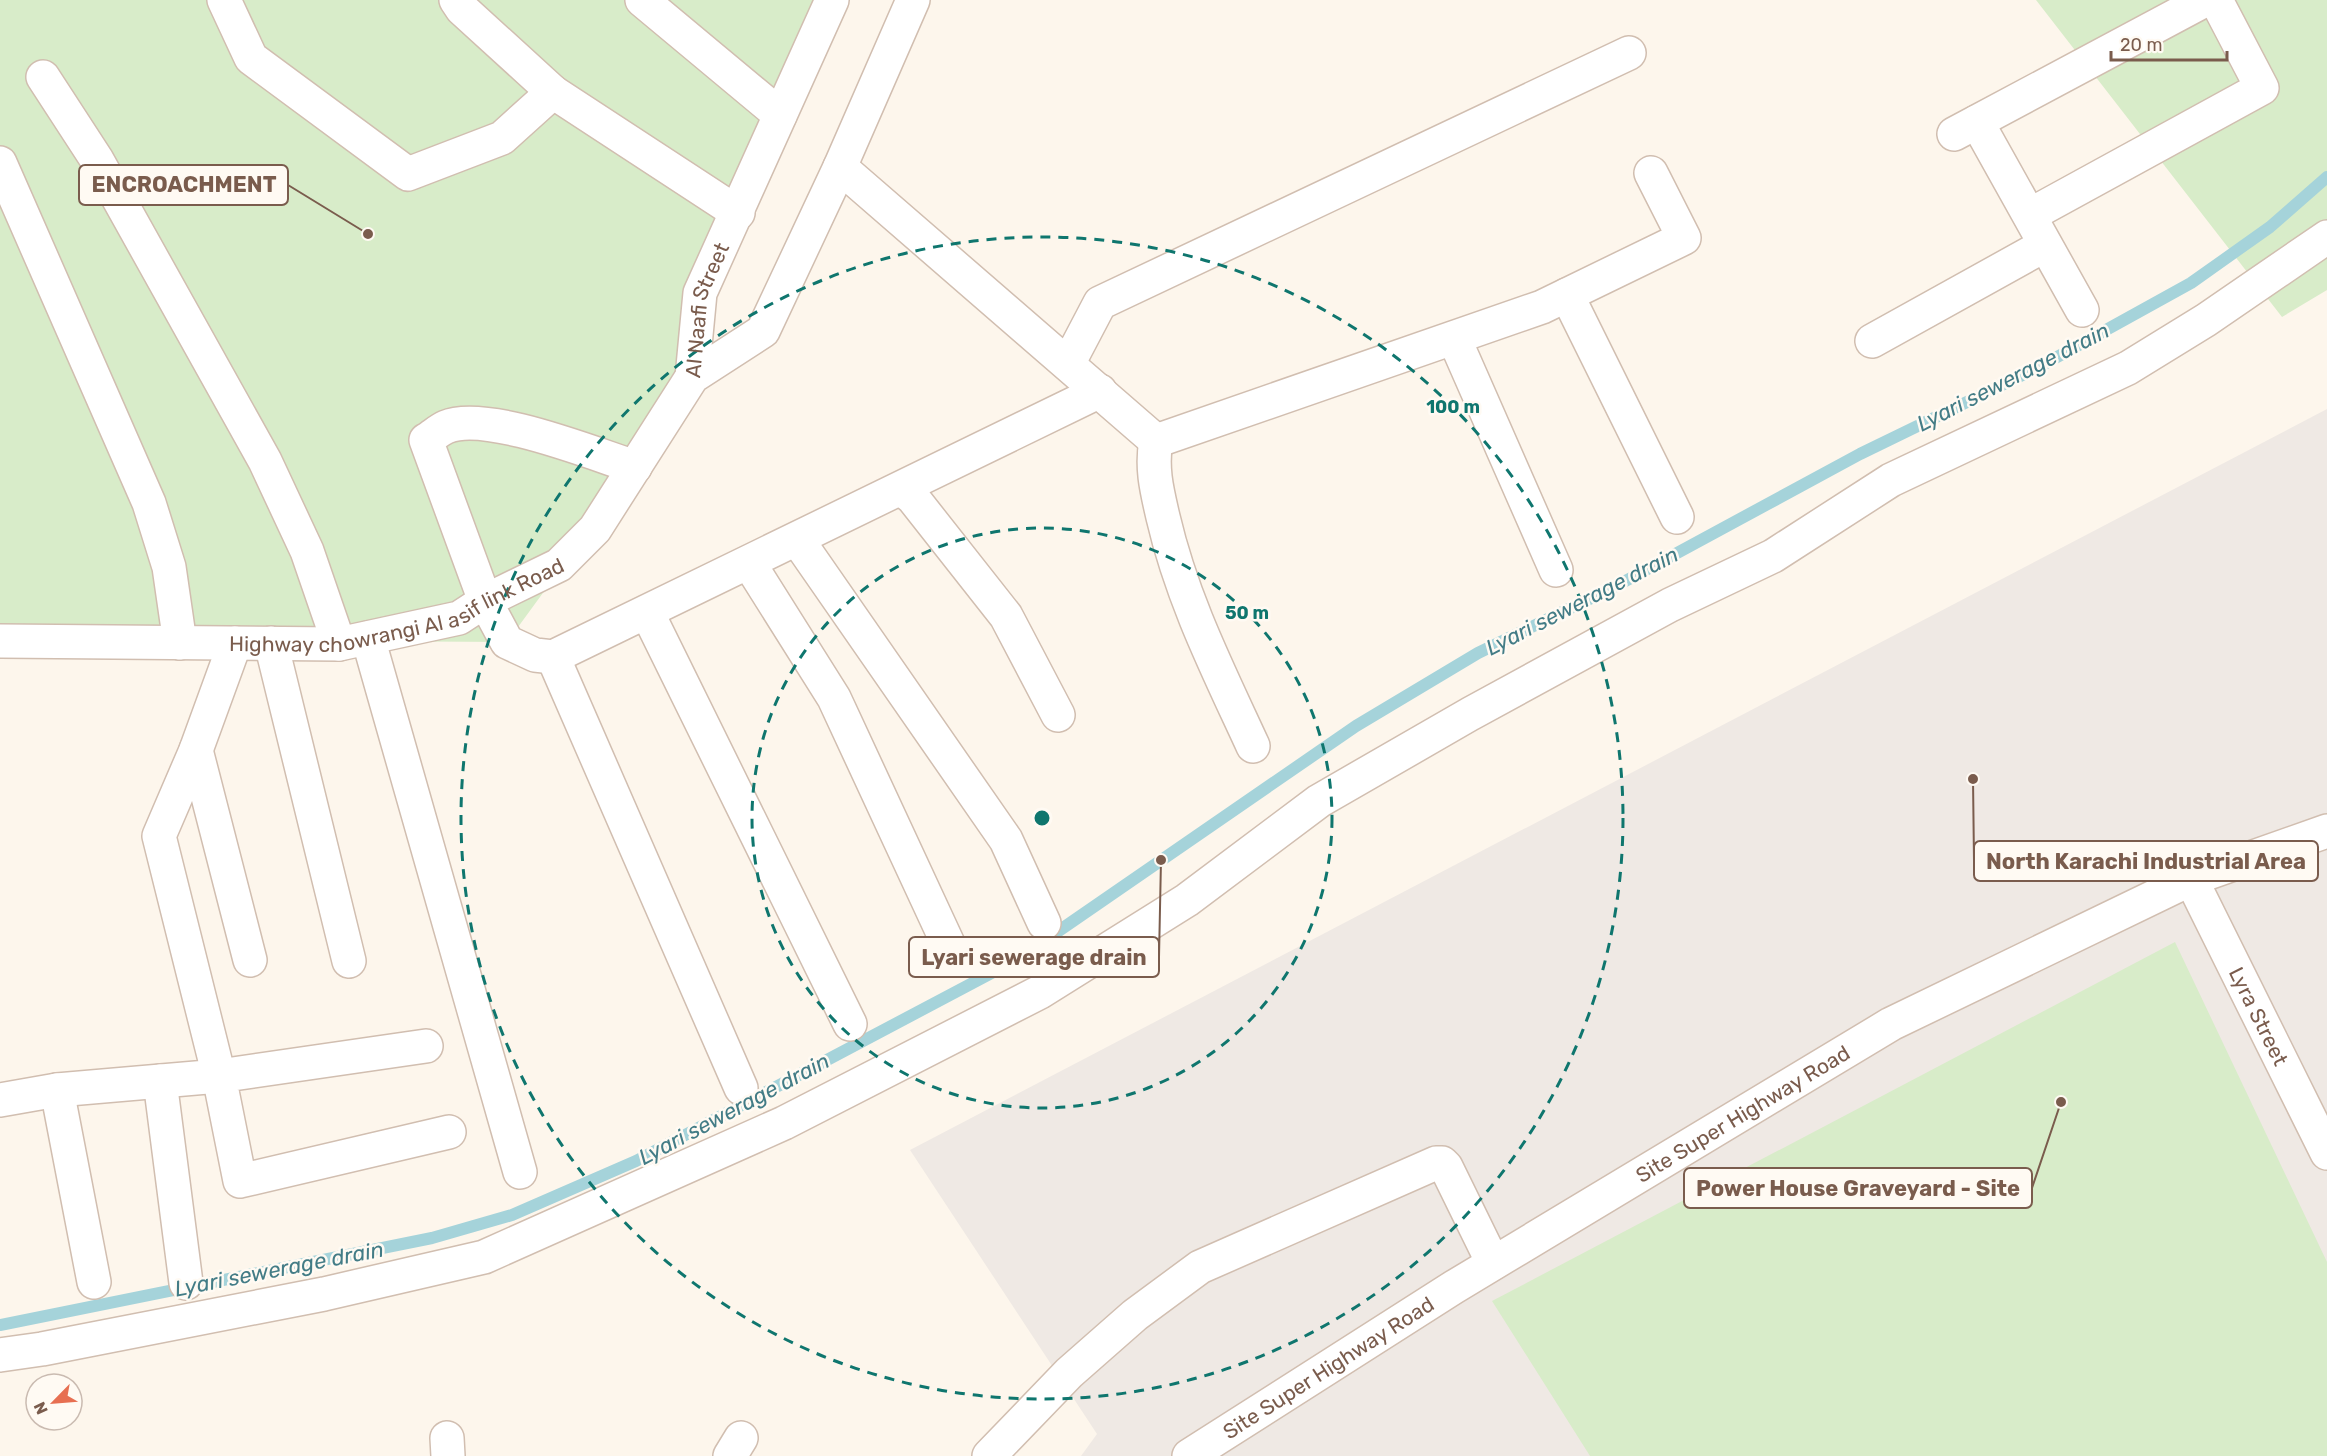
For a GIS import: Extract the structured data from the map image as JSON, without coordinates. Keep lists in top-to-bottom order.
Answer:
{
  "streets": {
    "street": [
      "Al Naafi Street",
      "Highway chowrangi Al asif link Road",
      "Lyra Street",
      "Site Super Highway Road"
    ]
  },
  "crossings": [
    ["Al Naafi Street", "Highway chowrangi Al asif link Road"],
    ["Lyra Street", "Site Super Highway Road"]
  ],
  "water": ["Lyari sewerage drain"],
  "places": [
    "ENCROACHMENT",
    "North Karachi Industrial Area",
    "Lyari sewerage drain",
    "Power House Graveyard - Site"
  ],
  "scale_bar": "20 m",
  "north": "bottom left",
  "rings": ["100 m", "50 m"]
}
